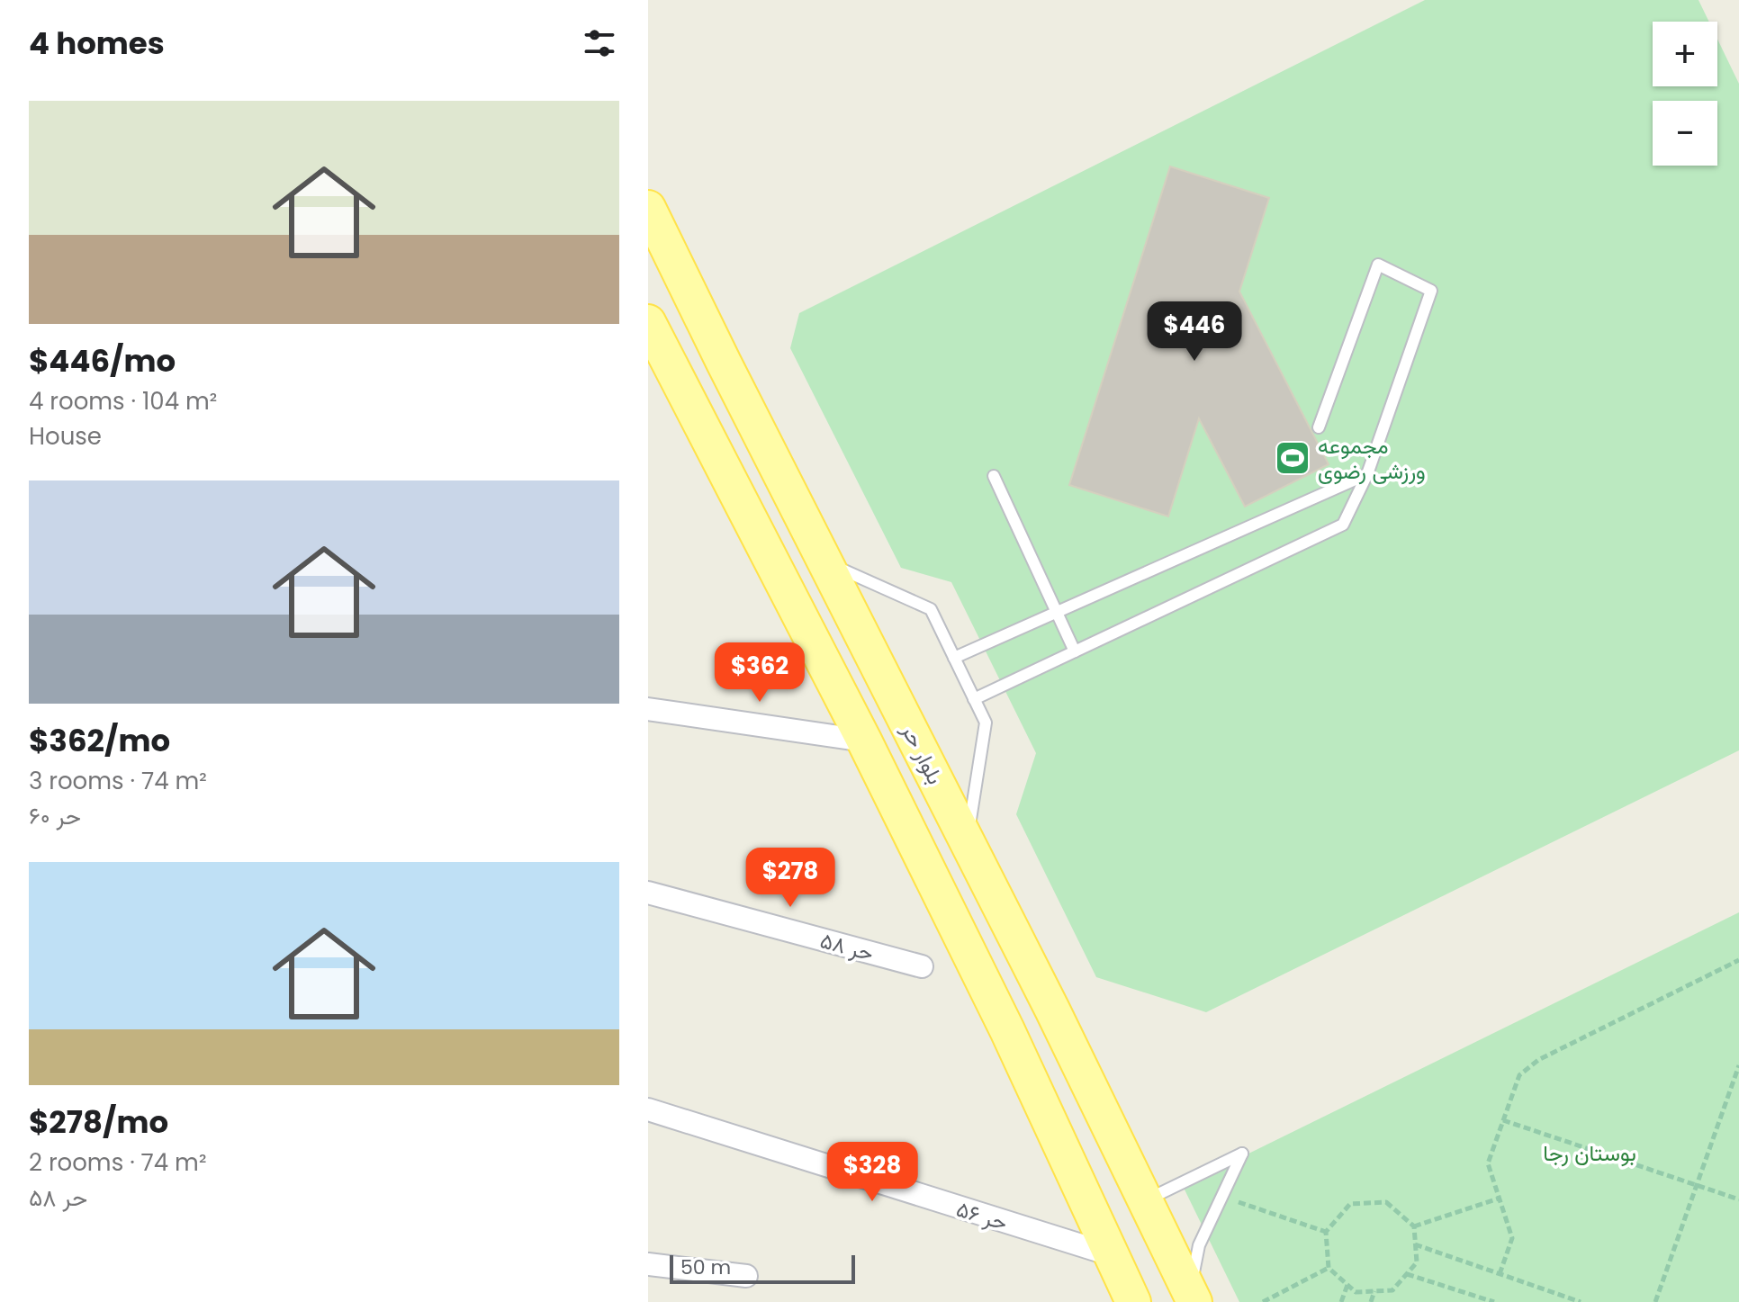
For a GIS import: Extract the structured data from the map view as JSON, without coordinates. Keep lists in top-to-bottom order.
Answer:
{
  "streets": {
    "main road": ["بلوار حر"],
    "street": ["حر ۵۸", "حر ۵۶"]
  },
  "parks": ["بوستان رجا"],
  "places": {
    "sports": ["مجموعه ورزشی رضوی"]
  },
  "scale_bar": "50 m",
  "page": {
    "heading": "4 homes",
    "map_buttons": ["+", "−"],
    "list": [
      {
        "name": "$446/mo",
        "note": "4 rooms · 104 m² · House"
      },
      {
        "name": "$362/mo",
        "note": "3 rooms · 74 m² · حر ۶۰"
      },
      {
        "name": "$278/mo",
        "note": "2 rooms · 74 m² · حر ۵۸"
      }
    ],
    "price": [
      "$446",
      "$362",
      "$278",
      "$328"
    ],
    "scale": "50 m"
  }
}
